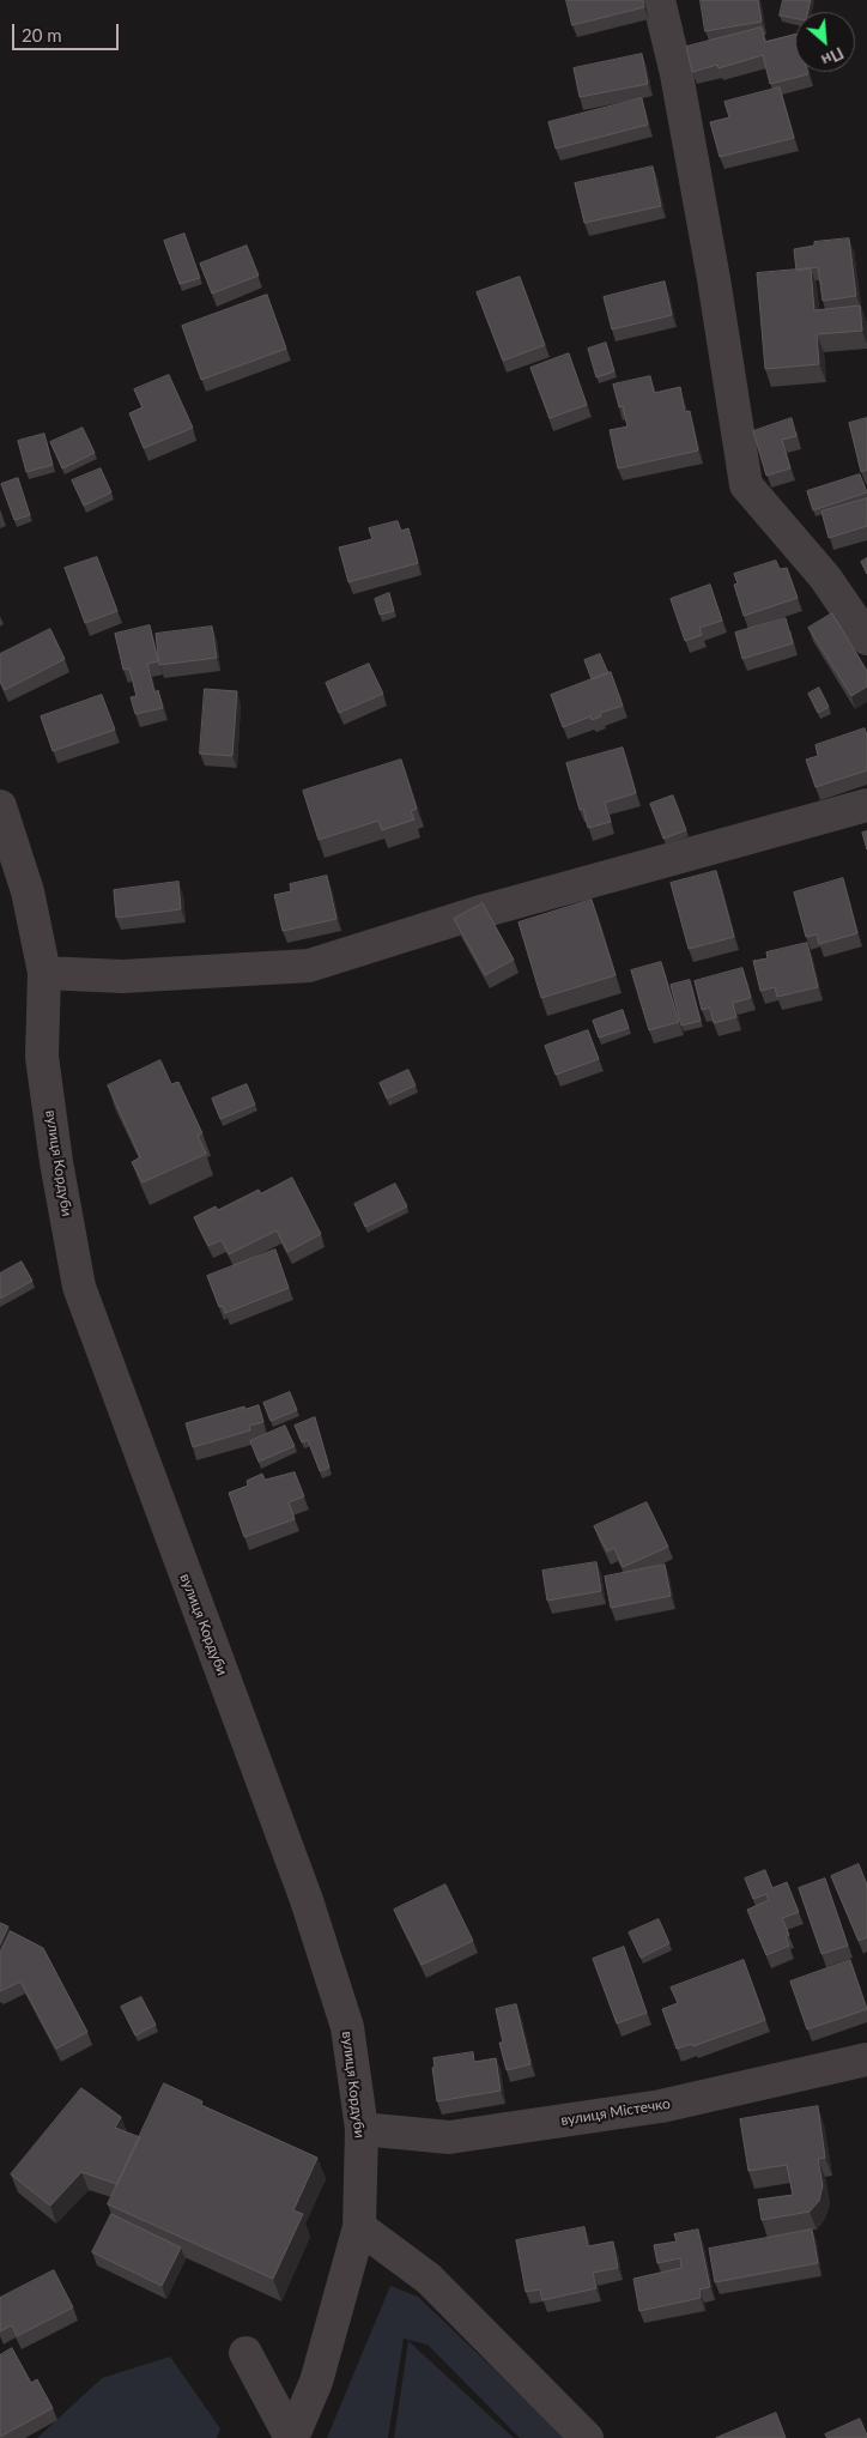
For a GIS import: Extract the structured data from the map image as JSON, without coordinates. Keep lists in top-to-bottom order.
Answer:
{
  "streets": {
    "street": ["вулиця Кордуби", "вулиця Містечко"]
  },
  "crossings": [
    ["вулиця Кордуби", "вулиця Містечко"]
  ],
  "scale_bar": "20 m",
  "north": "bottom right"
}
